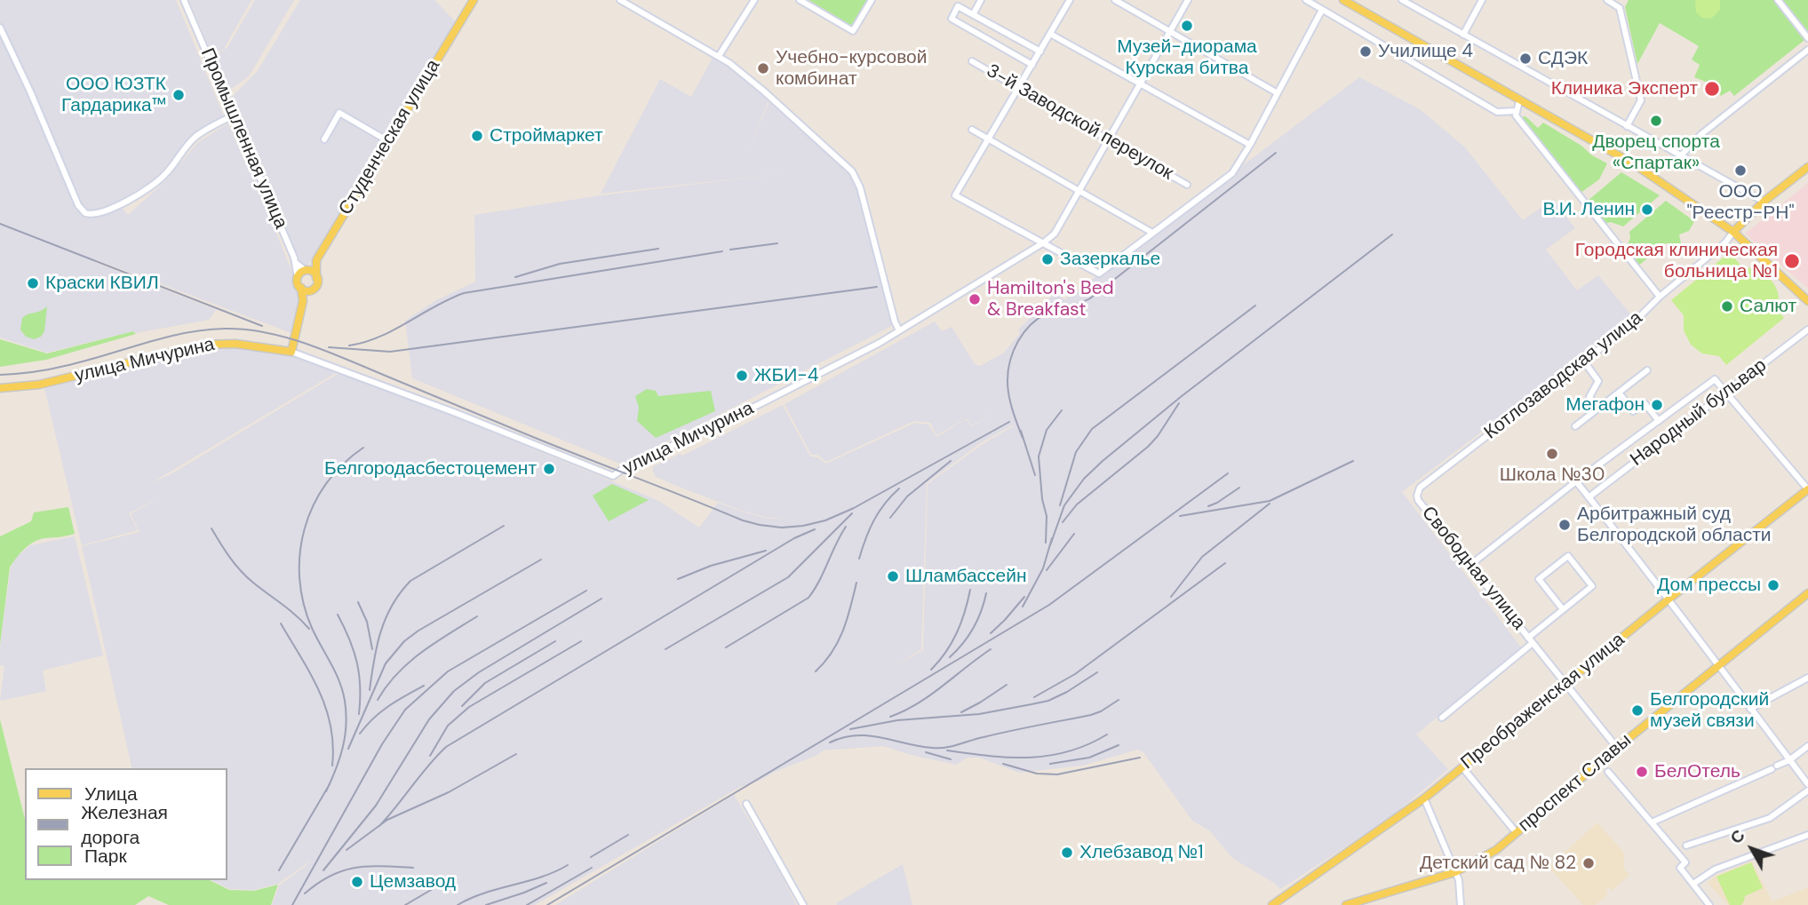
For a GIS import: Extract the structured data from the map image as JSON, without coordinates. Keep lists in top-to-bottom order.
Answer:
{
  "streets": {
    "main road": [
      "Студенческая улица",
      "улица Мичурина",
      "Преображенская улица",
      "проспект Славы"
    ],
    "street": [
      "3-й Заводской переулок",
      "Промышленная улица",
      "Котлозаводская улица",
      "Народный бульвар",
      "Свободная улица"
    ]
  },
  "crossings": [
    ["3-й Заводской переулок", "улица Мичурина"],
    ["Котлозаводская улица", "Свободная улица"],
    ["Народный бульвар", "Свободная улица"],
    ["Свободная улица", "Преображенская улица"],
    ["Свободная улица", "проспект Славы"]
  ],
  "places": [
    "Музей-диорама Курская битва",
    "Училище 4",
    "СДЭК",
    "Учебно-курсовой комбинат",
    "Клиника Эксперт",
    "ООО ЮЗТК Гардарика™",
    "Дворец спорта «Спартак»",
    "Строймаркет",
    "ООО \"Реестр-РН\"",
    "В.И. Ленин",
    "Зазеркалье",
    "Городская клиническая больница №1",
    "Краски КВИЛ",
    "Hamilton's Bed & Breakfast",
    "Салют",
    "ЖБИ-4",
    "Мегафон",
    "Школа №30",
    "Белгородасбестоцемент",
    "Арбитражный суд Белгородской области",
    "Шламбассейн",
    "Дом прессы",
    "Белгородский музей связи",
    "БелОтель",
    "Хлебзавод №1",
    "Детский сад № 82",
    "Цемзавод"
  ],
  "legend": ["Улица", "Железная дорога", "Парк"],
  "north": "top left"
}
